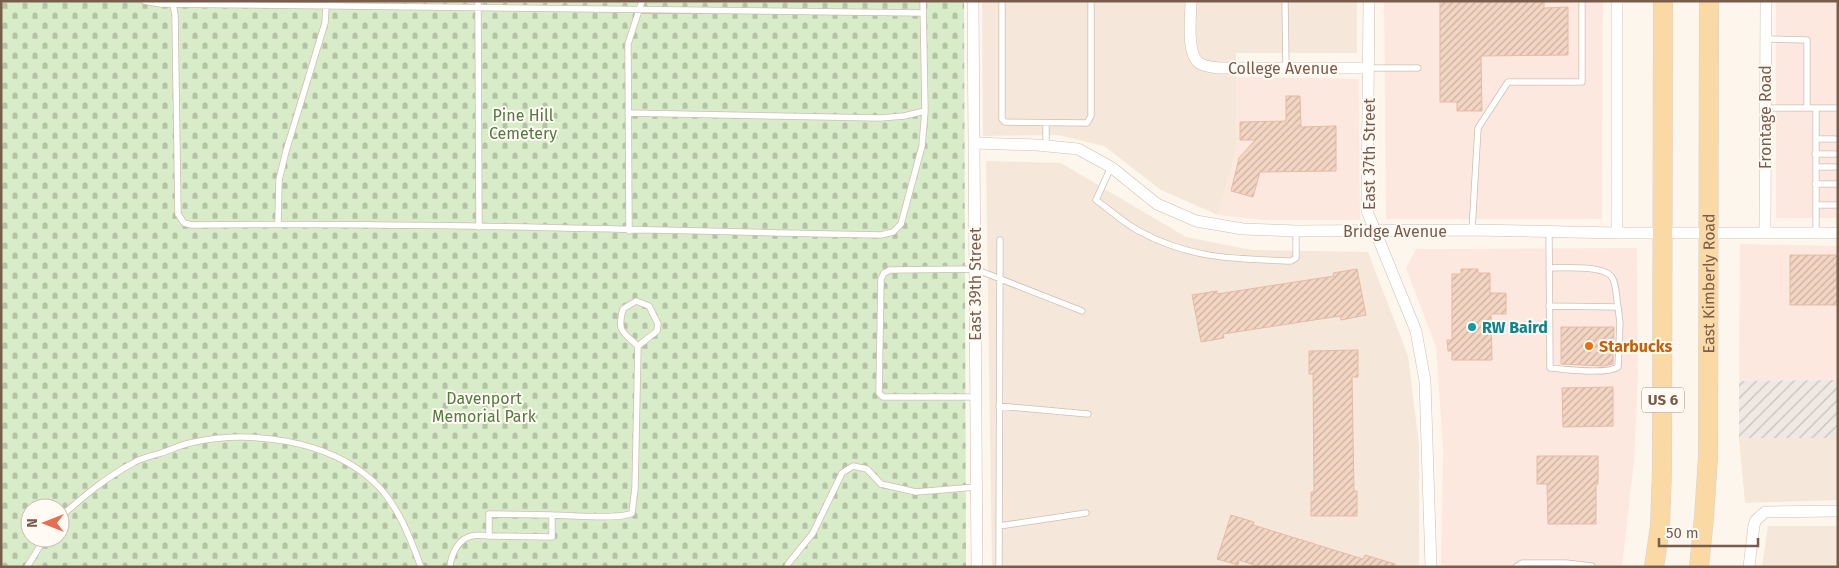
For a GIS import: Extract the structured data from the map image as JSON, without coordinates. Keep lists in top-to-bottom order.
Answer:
{
  "streets": {
    "main road": ["East Kimberly Road", "US 6"],
    "street": [
      "College Avenue",
      "Frontage Road",
      "East 37th Street",
      "Bridge Avenue",
      "East 39th Street"
    ]
  },
  "crossings": [
    ["College Avenue", "East 37th Street"],
    ["Frontage Road", "Bridge Avenue"],
    ["East 37th Street", "Bridge Avenue"],
    ["Bridge Avenue", "East 39th Street"],
    ["Bridge Avenue", "East Kimberly Road"],
    ["Bridge Avenue", "US 6"]
  ],
  "parks": ["Pine Hill Cemetery", "Davenport Memorial Park"],
  "places": ["RW Baird", "Starbucks"],
  "scale_bar": "50 m",
  "north": "left"
}
